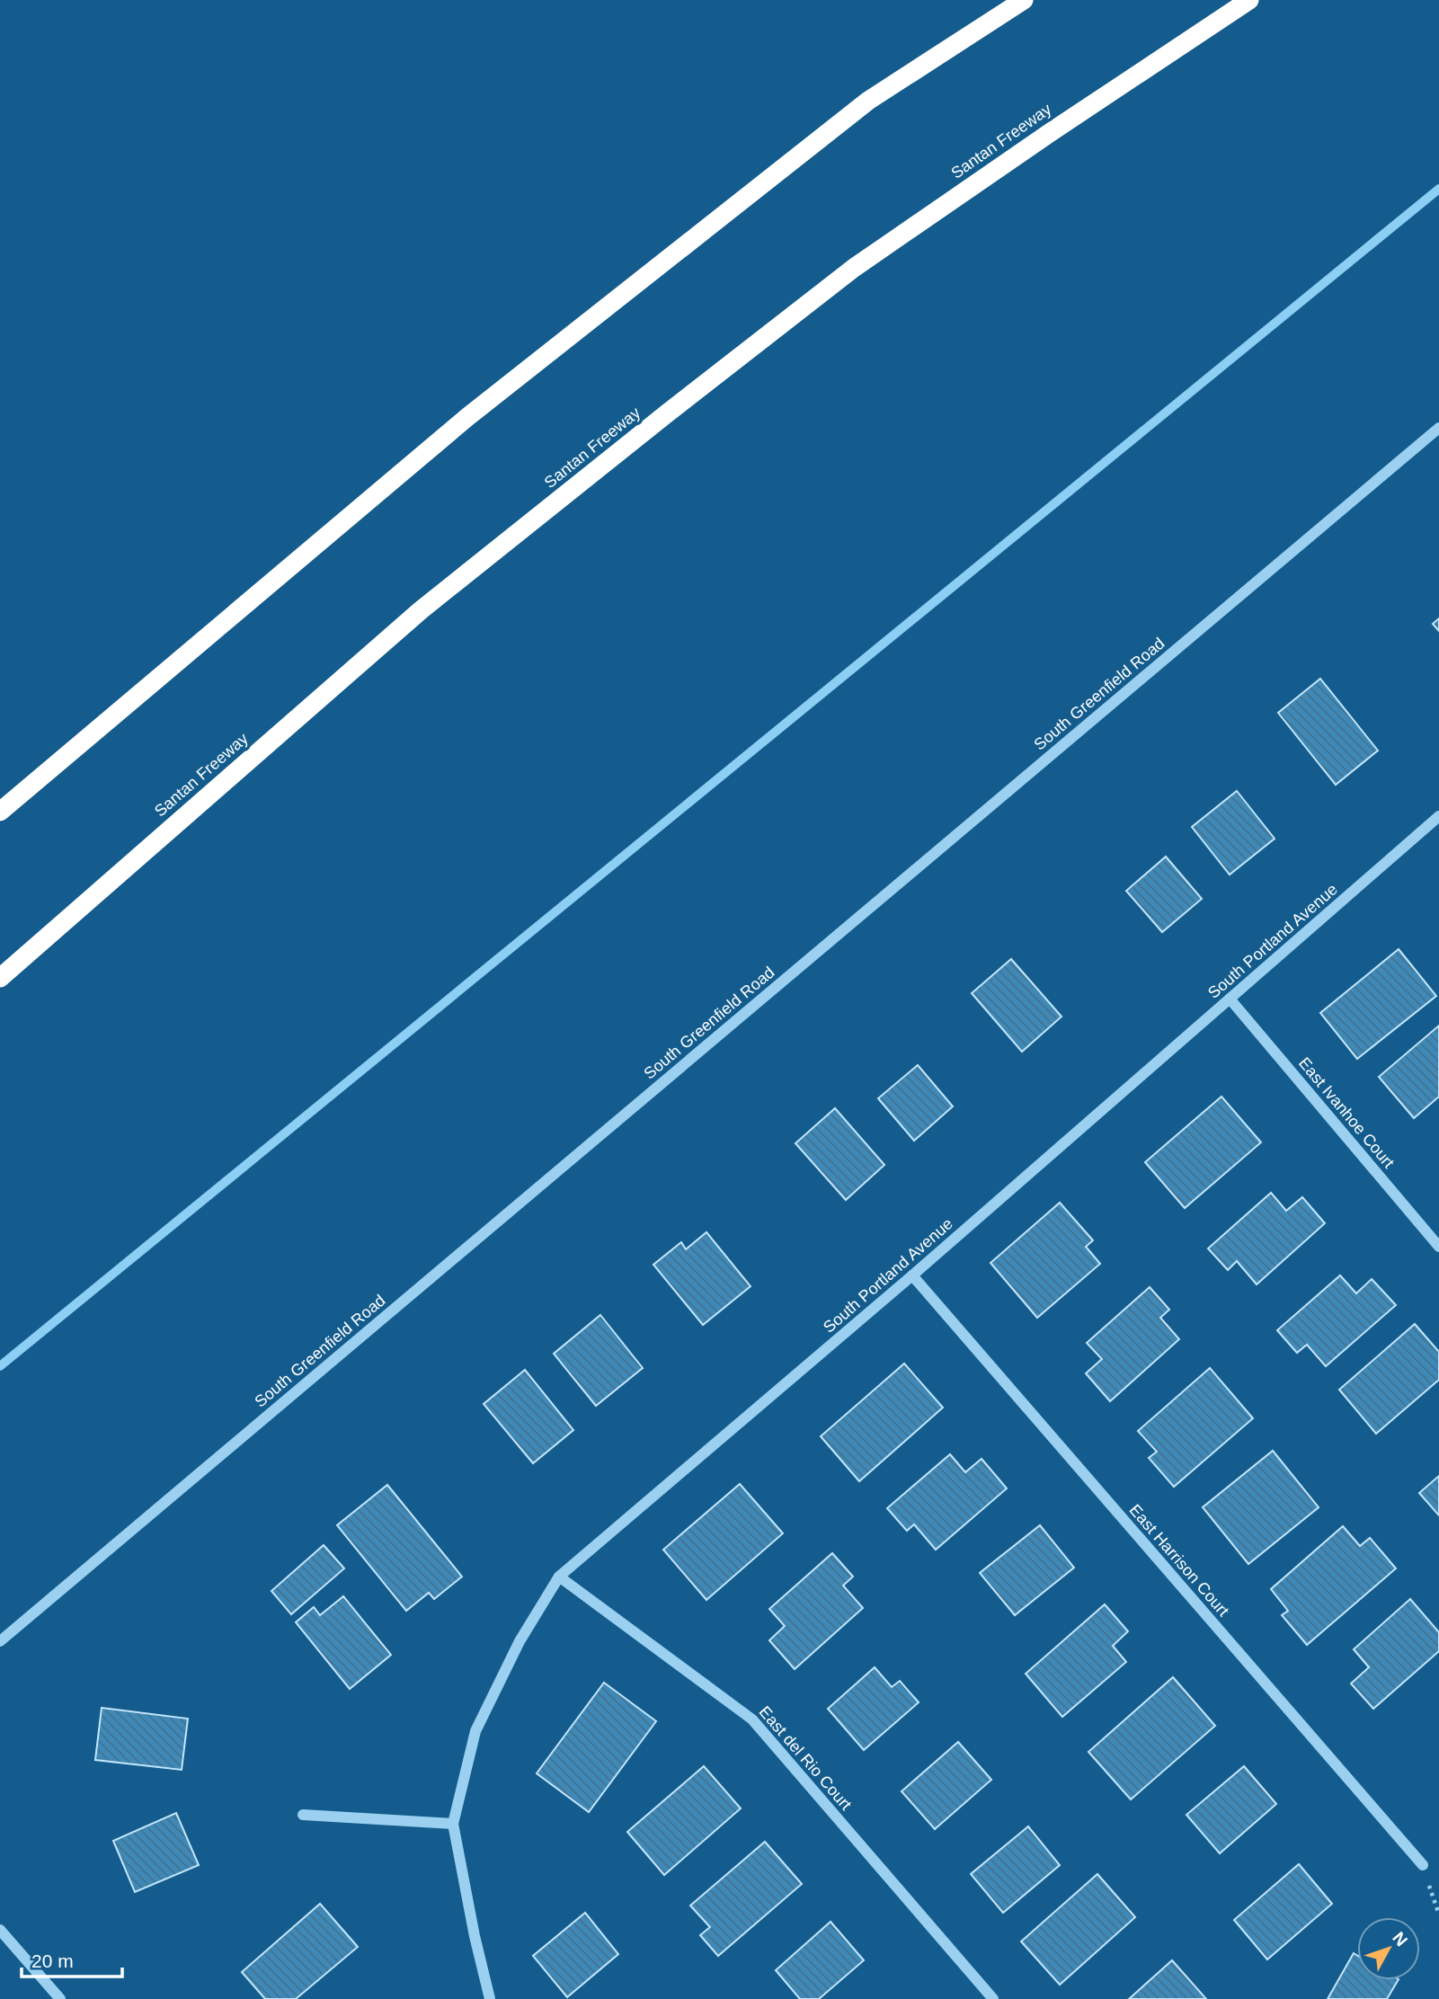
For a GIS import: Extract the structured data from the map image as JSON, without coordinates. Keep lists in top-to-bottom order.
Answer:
{
  "streets": {
    "highway": ["Santan Freeway"],
    "street": [
      "South Greenfield Road",
      "South Portland Avenue",
      "East Ivanhoe Court",
      "East Harrison Court",
      "East del Rio Court"
    ]
  },
  "crossings": [
    ["South Portland Avenue", "East Ivanhoe Court"],
    ["South Portland Avenue", "East Harrison Court"],
    ["South Portland Avenue", "East del Rio Court"]
  ],
  "scale_bar": "20 m",
  "north": "top right"
}
